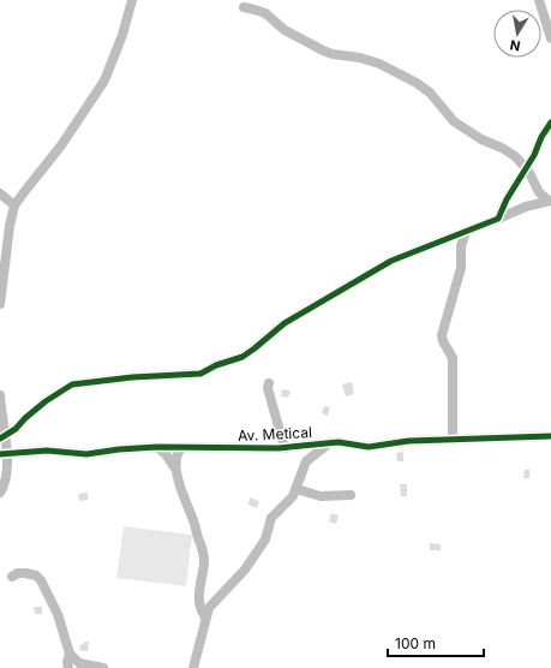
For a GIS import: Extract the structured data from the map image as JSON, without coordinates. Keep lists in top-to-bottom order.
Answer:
{
  "streets": {
    "street": ["Av. Metical"]
  },
  "scale_bar": "100 m",
  "north": "bottom"
}
